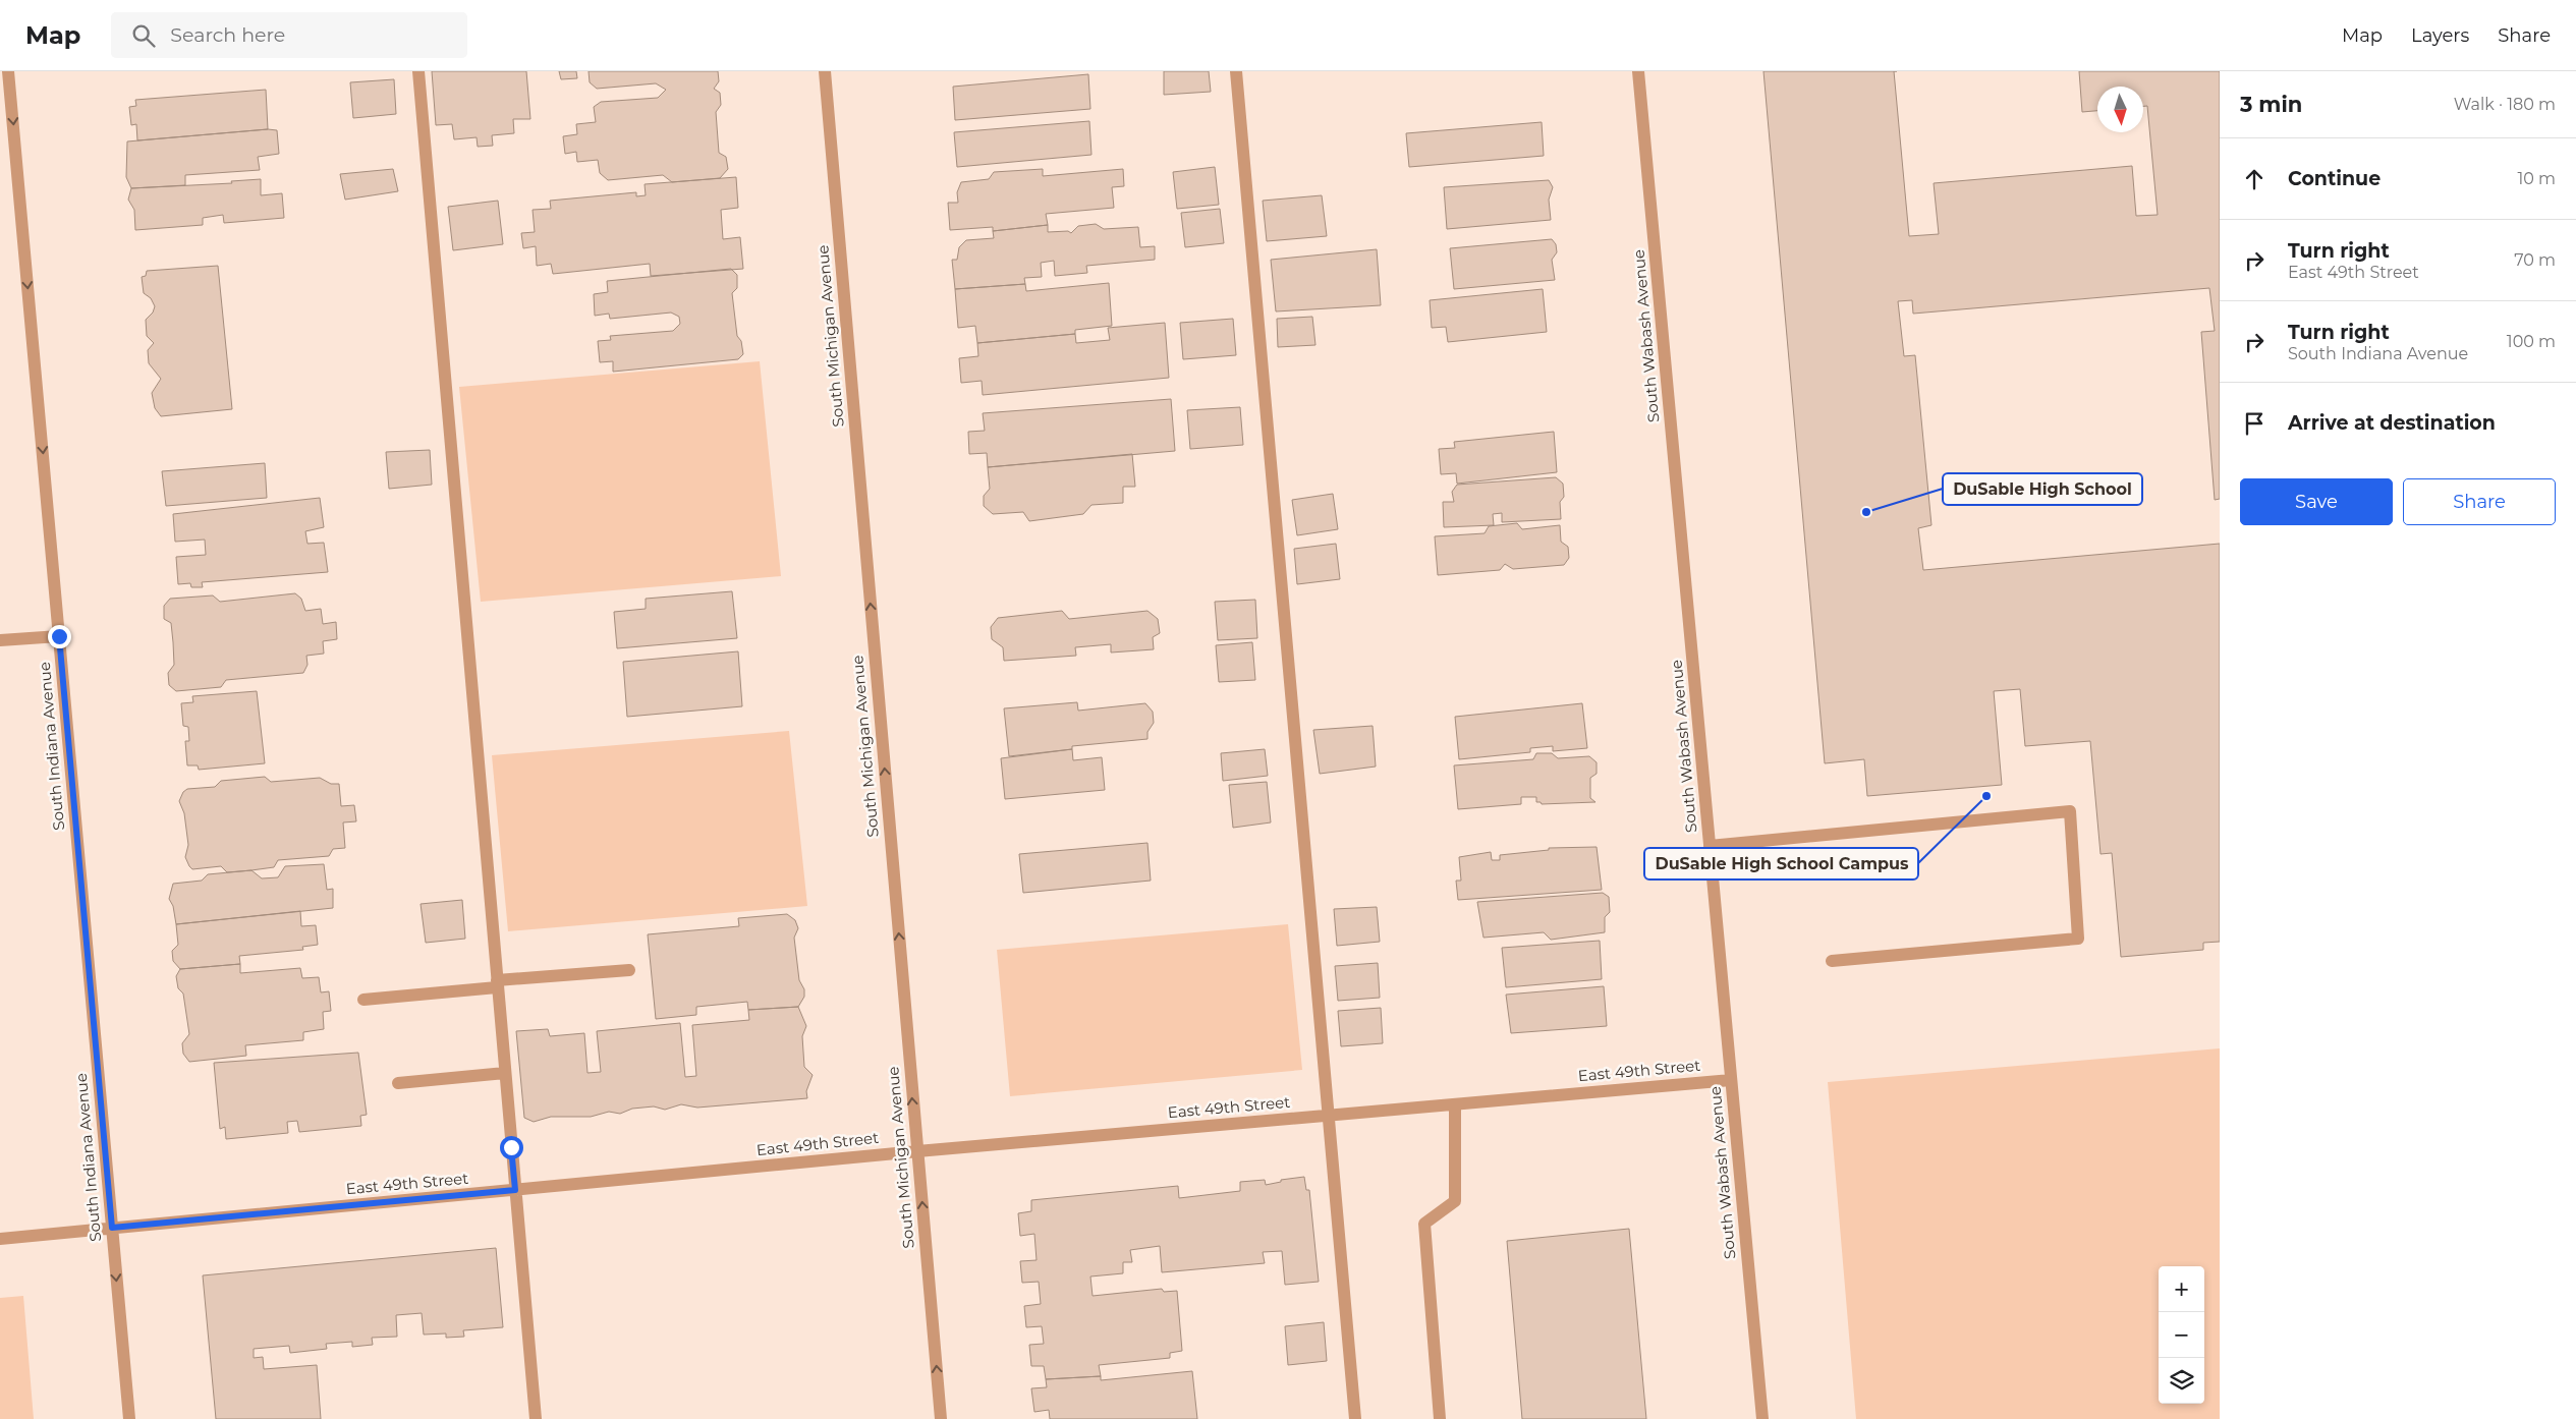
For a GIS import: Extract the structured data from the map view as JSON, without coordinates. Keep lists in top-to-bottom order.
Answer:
{
  "streets": {
    "street": [
      "South Michigan Avenue",
      "South Wabash Avenue",
      "South Indiana Avenue",
      "East 49th Street"
    ]
  },
  "crossings": [
    ["South Michigan Avenue", "East 49th Street"],
    ["South Wabash Avenue", "East 49th Street"],
    ["South Indiana Avenue", "East 49th Street"]
  ],
  "one_way": ["South Michigan Avenue", "South Indiana Avenue"],
  "places": ["DuSable High School", "DuSable High School Campus"],
  "north": "bottom",
  "page": {
    "header": "Map",
    "search": "Search here",
    "nav": ["Map", "Layers", "Share"],
    "heading": ["3 min", "Walk · 180 m"],
    "list": [
      ["Continue", "10 m"],
      ["Turn right", "East 49th Street", "70 m"],
      ["Turn right", "South Indiana Avenue", "100 m"],
      "Arrive at destination"
    ],
    "buttons": ["Save", "Share"],
    "map_buttons": ["+", "−"]
  }
}
